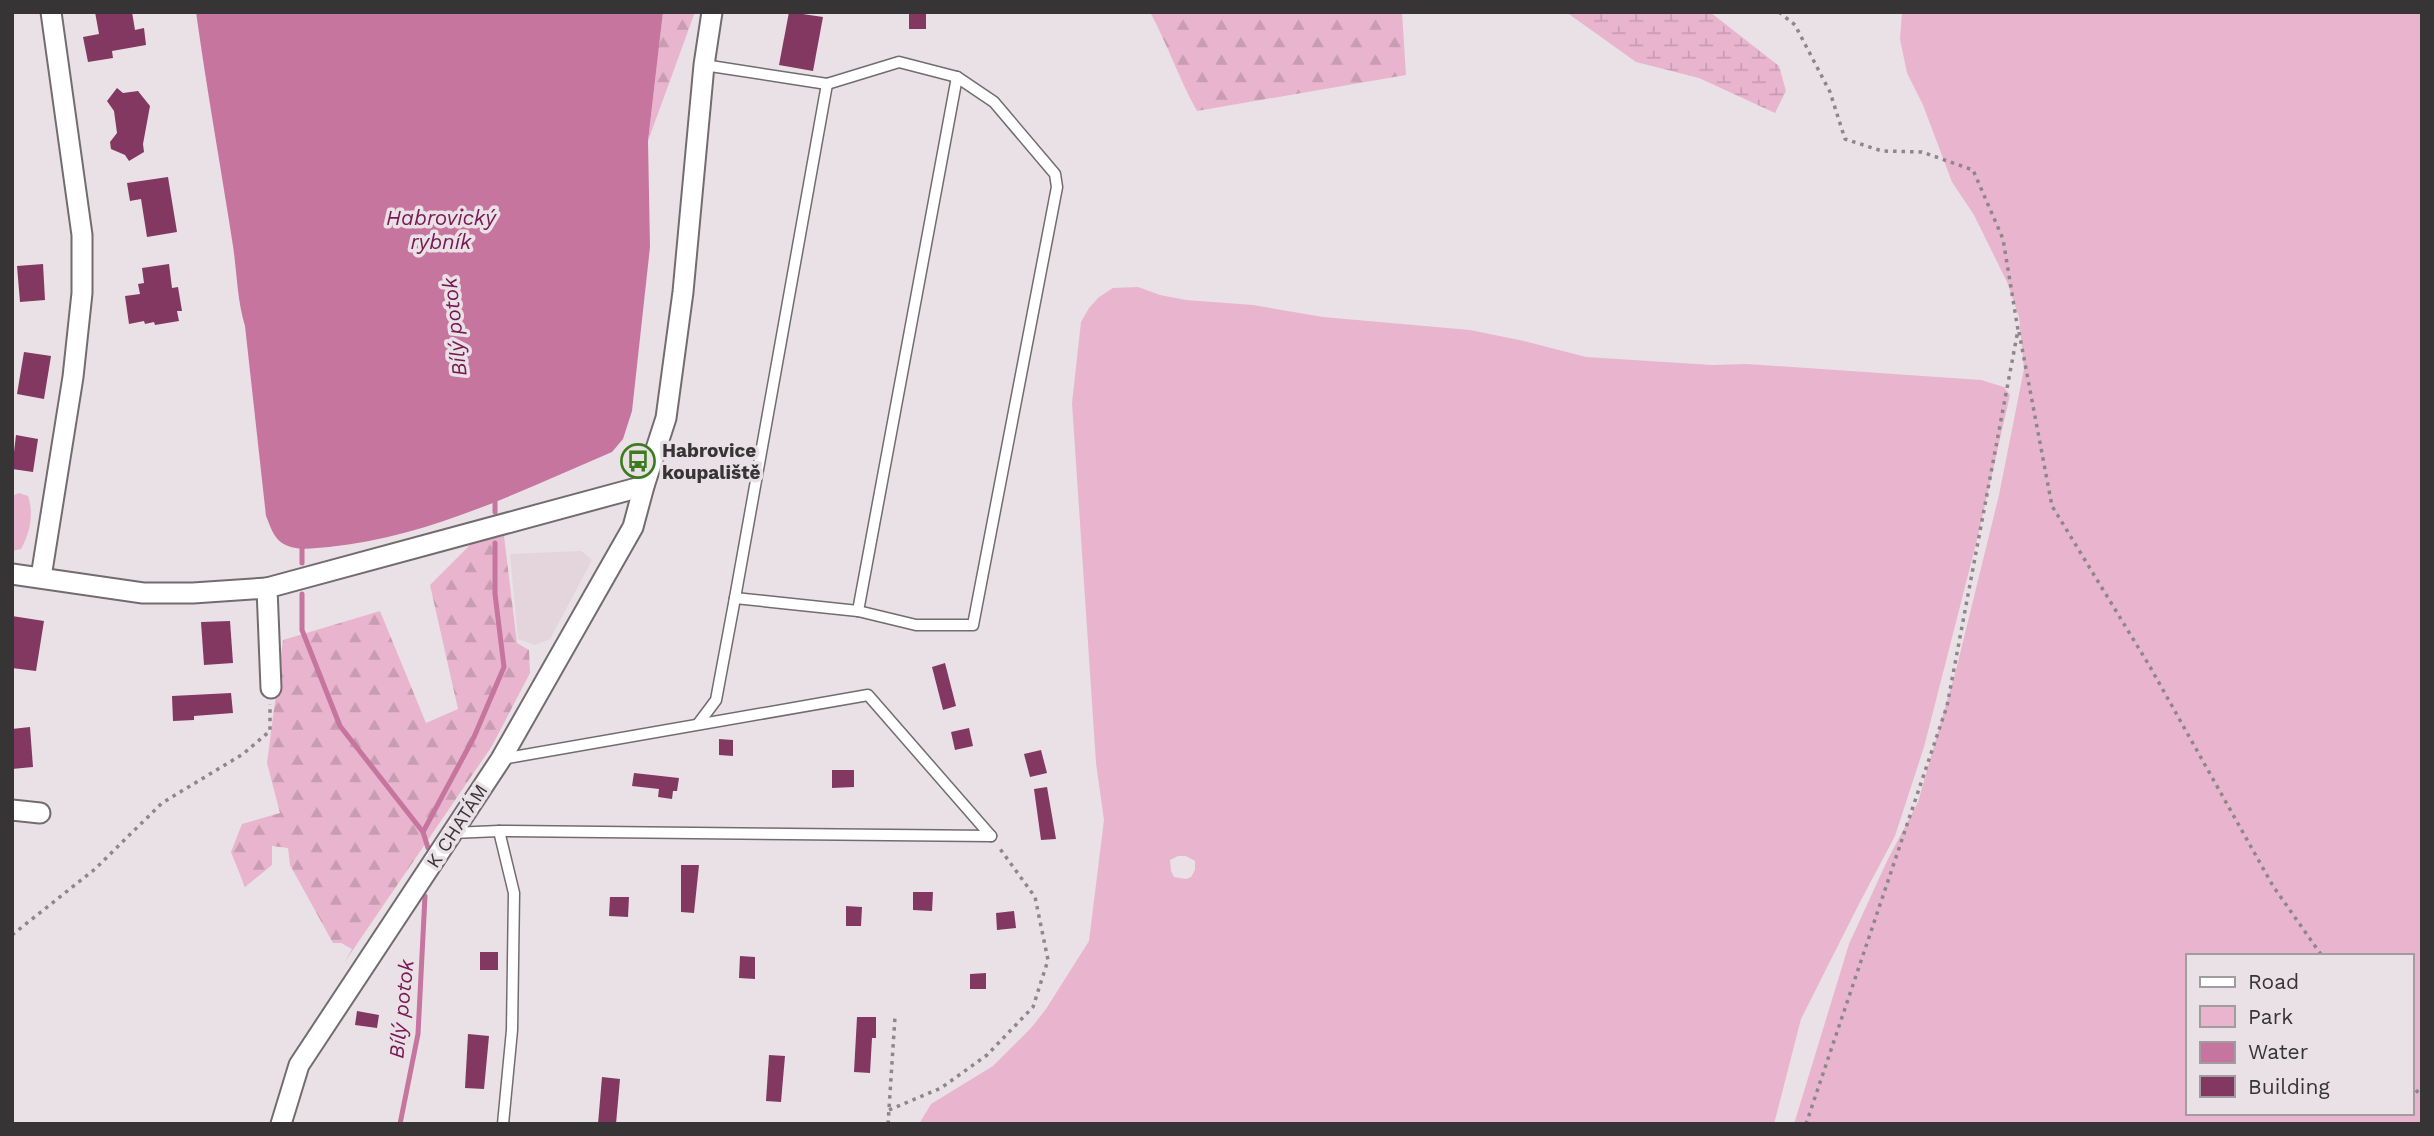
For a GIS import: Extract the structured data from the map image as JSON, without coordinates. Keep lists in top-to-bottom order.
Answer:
{
  "streets": {
    "street": ["K CHATÁM"]
  },
  "water": ["Habrovický rybník", "Bílý potok"],
  "places": {
    "bus stop": ["Habrovice koupaliště"]
  },
  "legend": [
    "Road",
    "Park",
    "Water",
    "Building"
  ]
}
